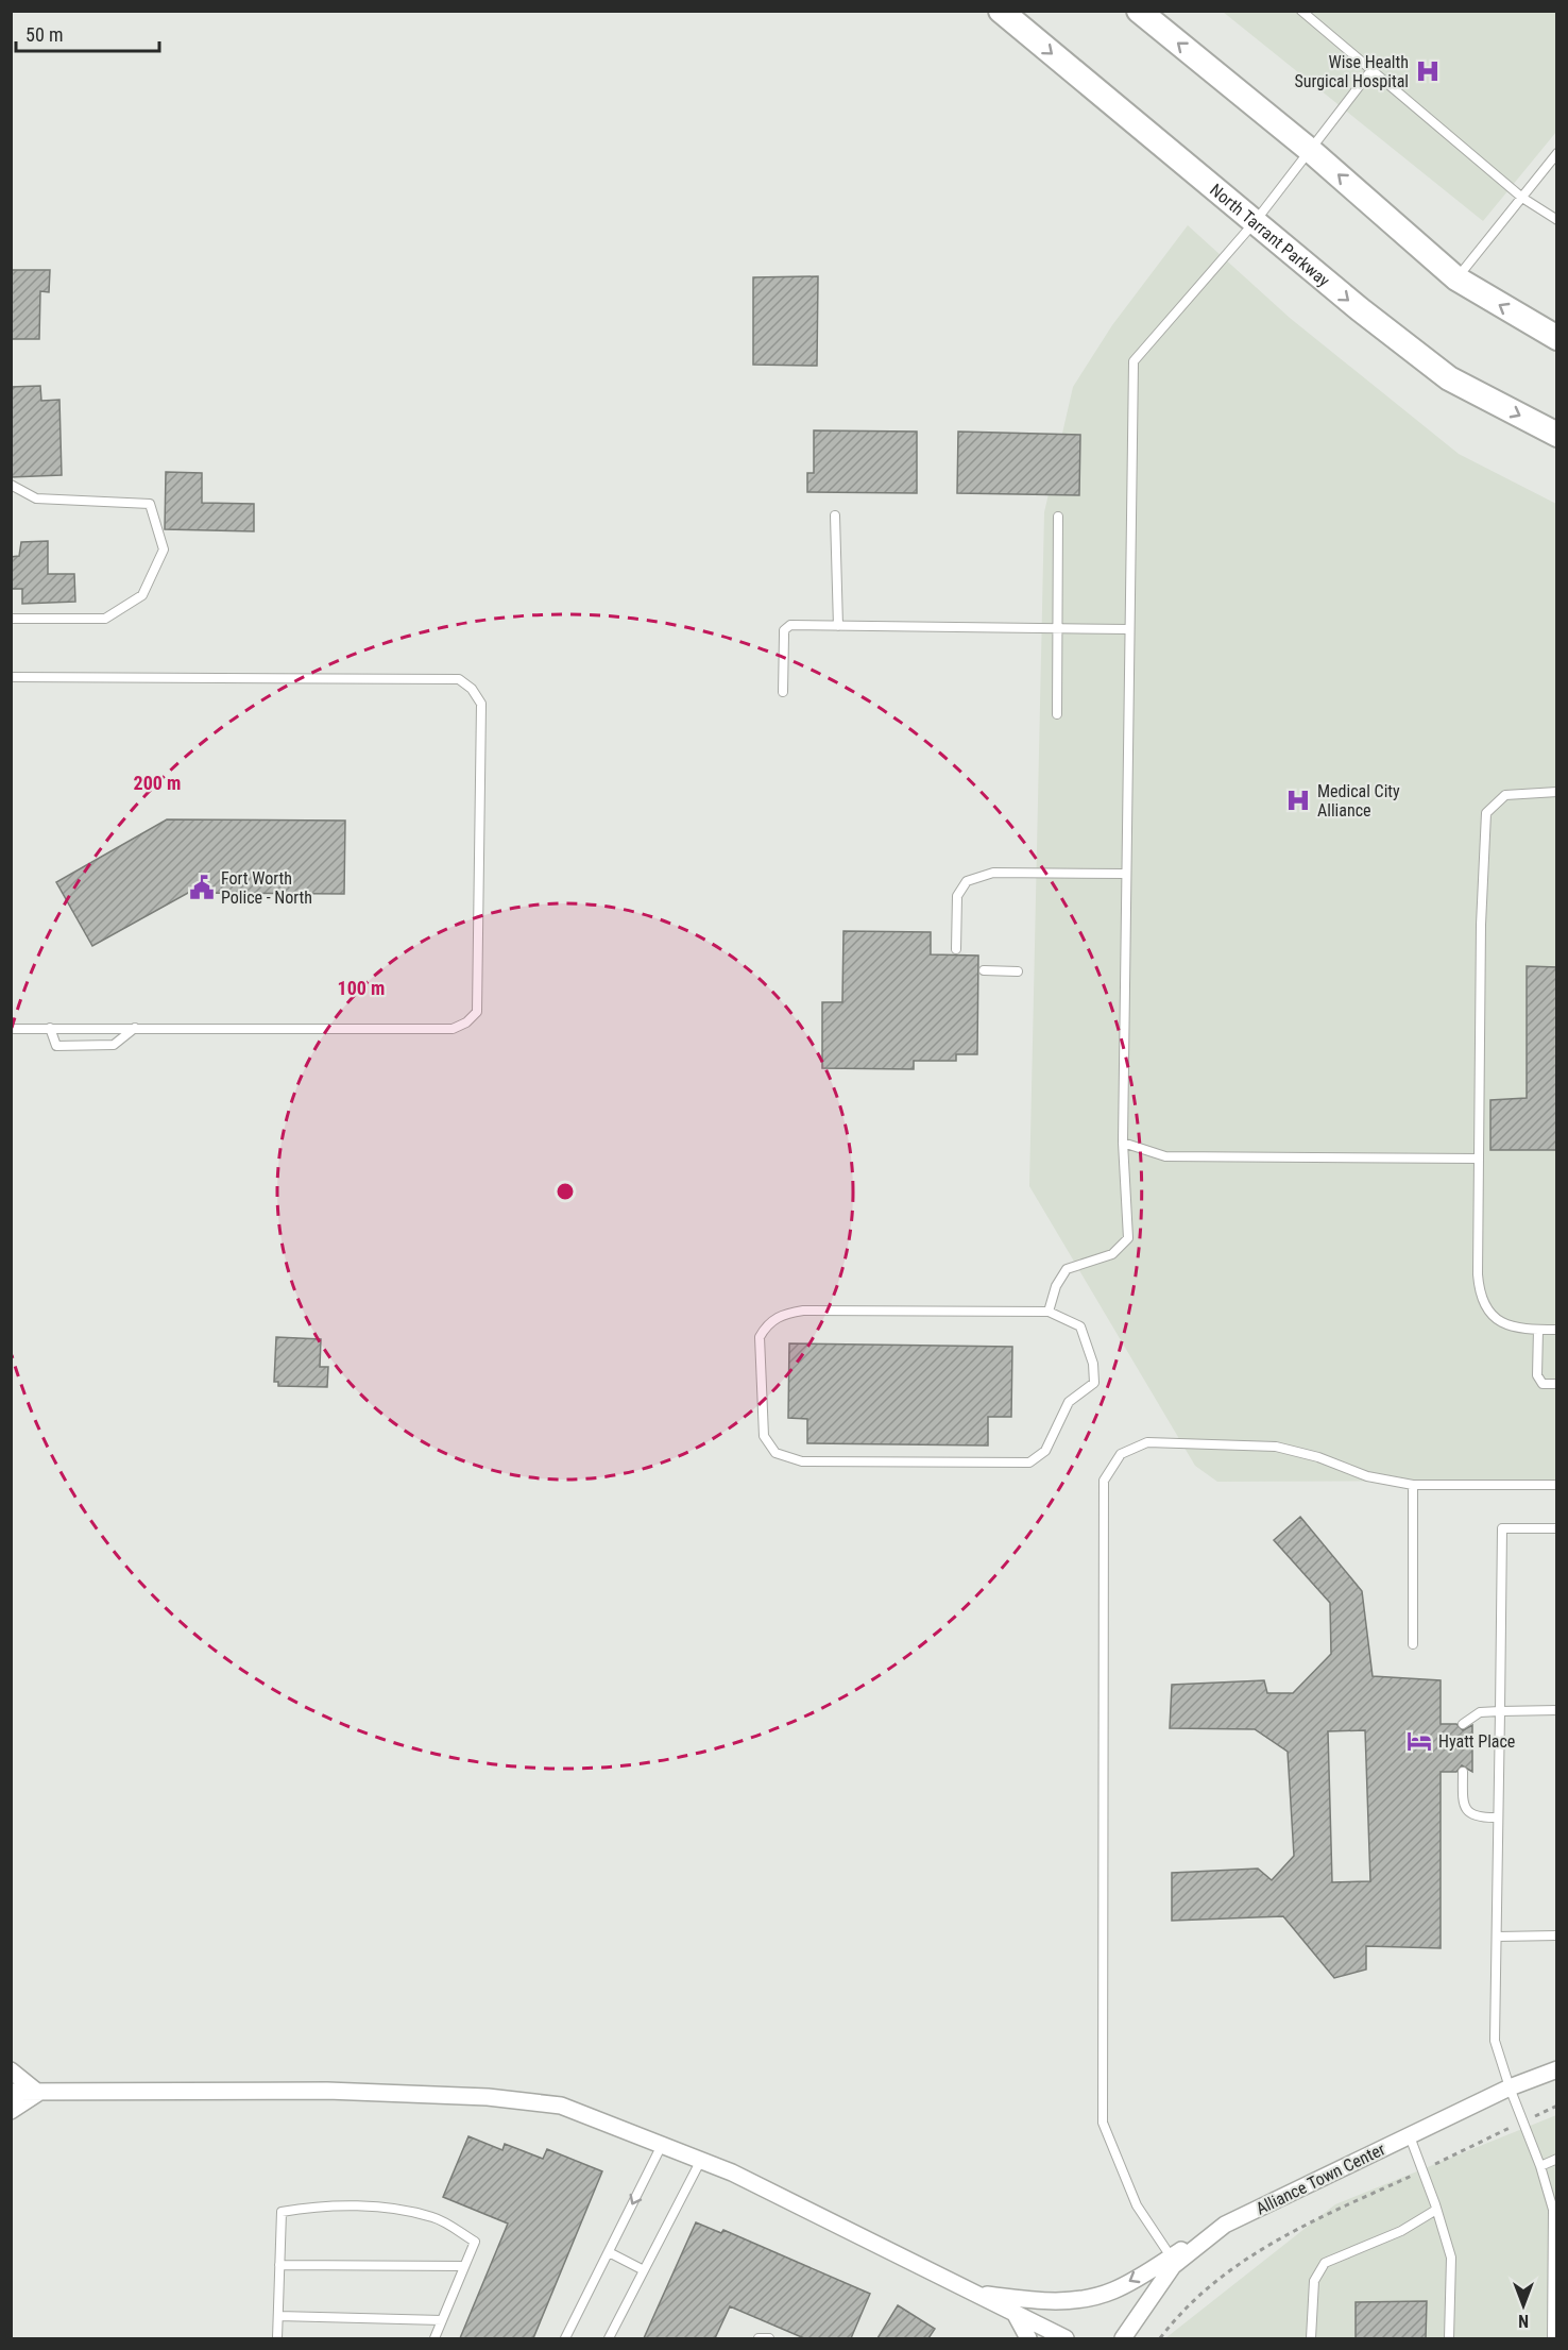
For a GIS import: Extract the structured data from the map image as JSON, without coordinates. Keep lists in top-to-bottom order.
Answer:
{
  "streets": {
    "main road": ["North Tarrant Parkway"],
    "street": ["Alliance Town Center"]
  },
  "places": {
    "hospital": ["Wise Health Surgical Hospital", "Medical City Alliance"],
    "public building": ["Fort Worth Police - North"],
    "hotel": ["Hyatt Place"]
  },
  "scale_bar": "50 m",
  "north": "bottom",
  "rings": ["200 m", "100 m"]
}
